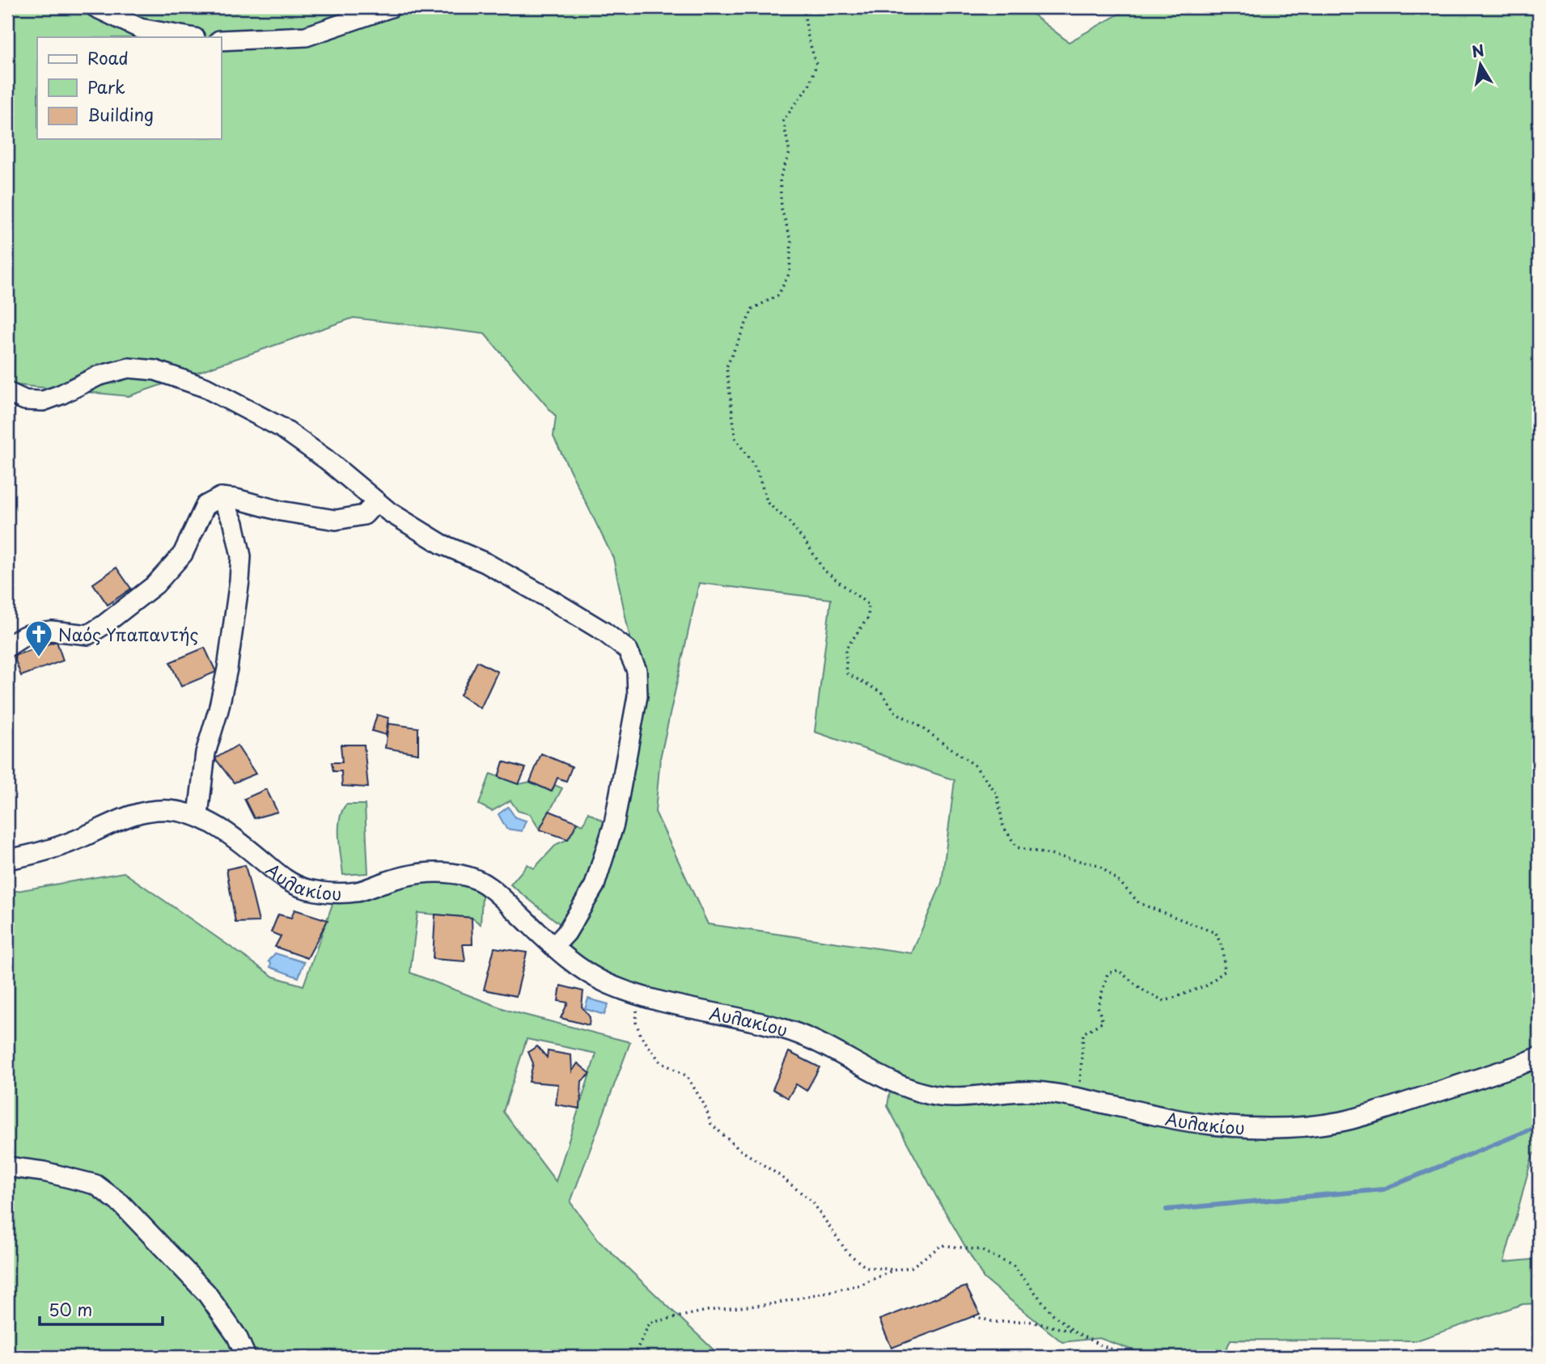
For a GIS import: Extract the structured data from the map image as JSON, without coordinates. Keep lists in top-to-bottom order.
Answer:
{
  "streets": {
    "street": ["Αυλακίου"]
  },
  "places": {
    "church": ["Ναός Υπαπαντής"]
  },
  "legend": ["Road", "Park", "Building"],
  "scale_bar": "50 m",
  "north": "top"
}
